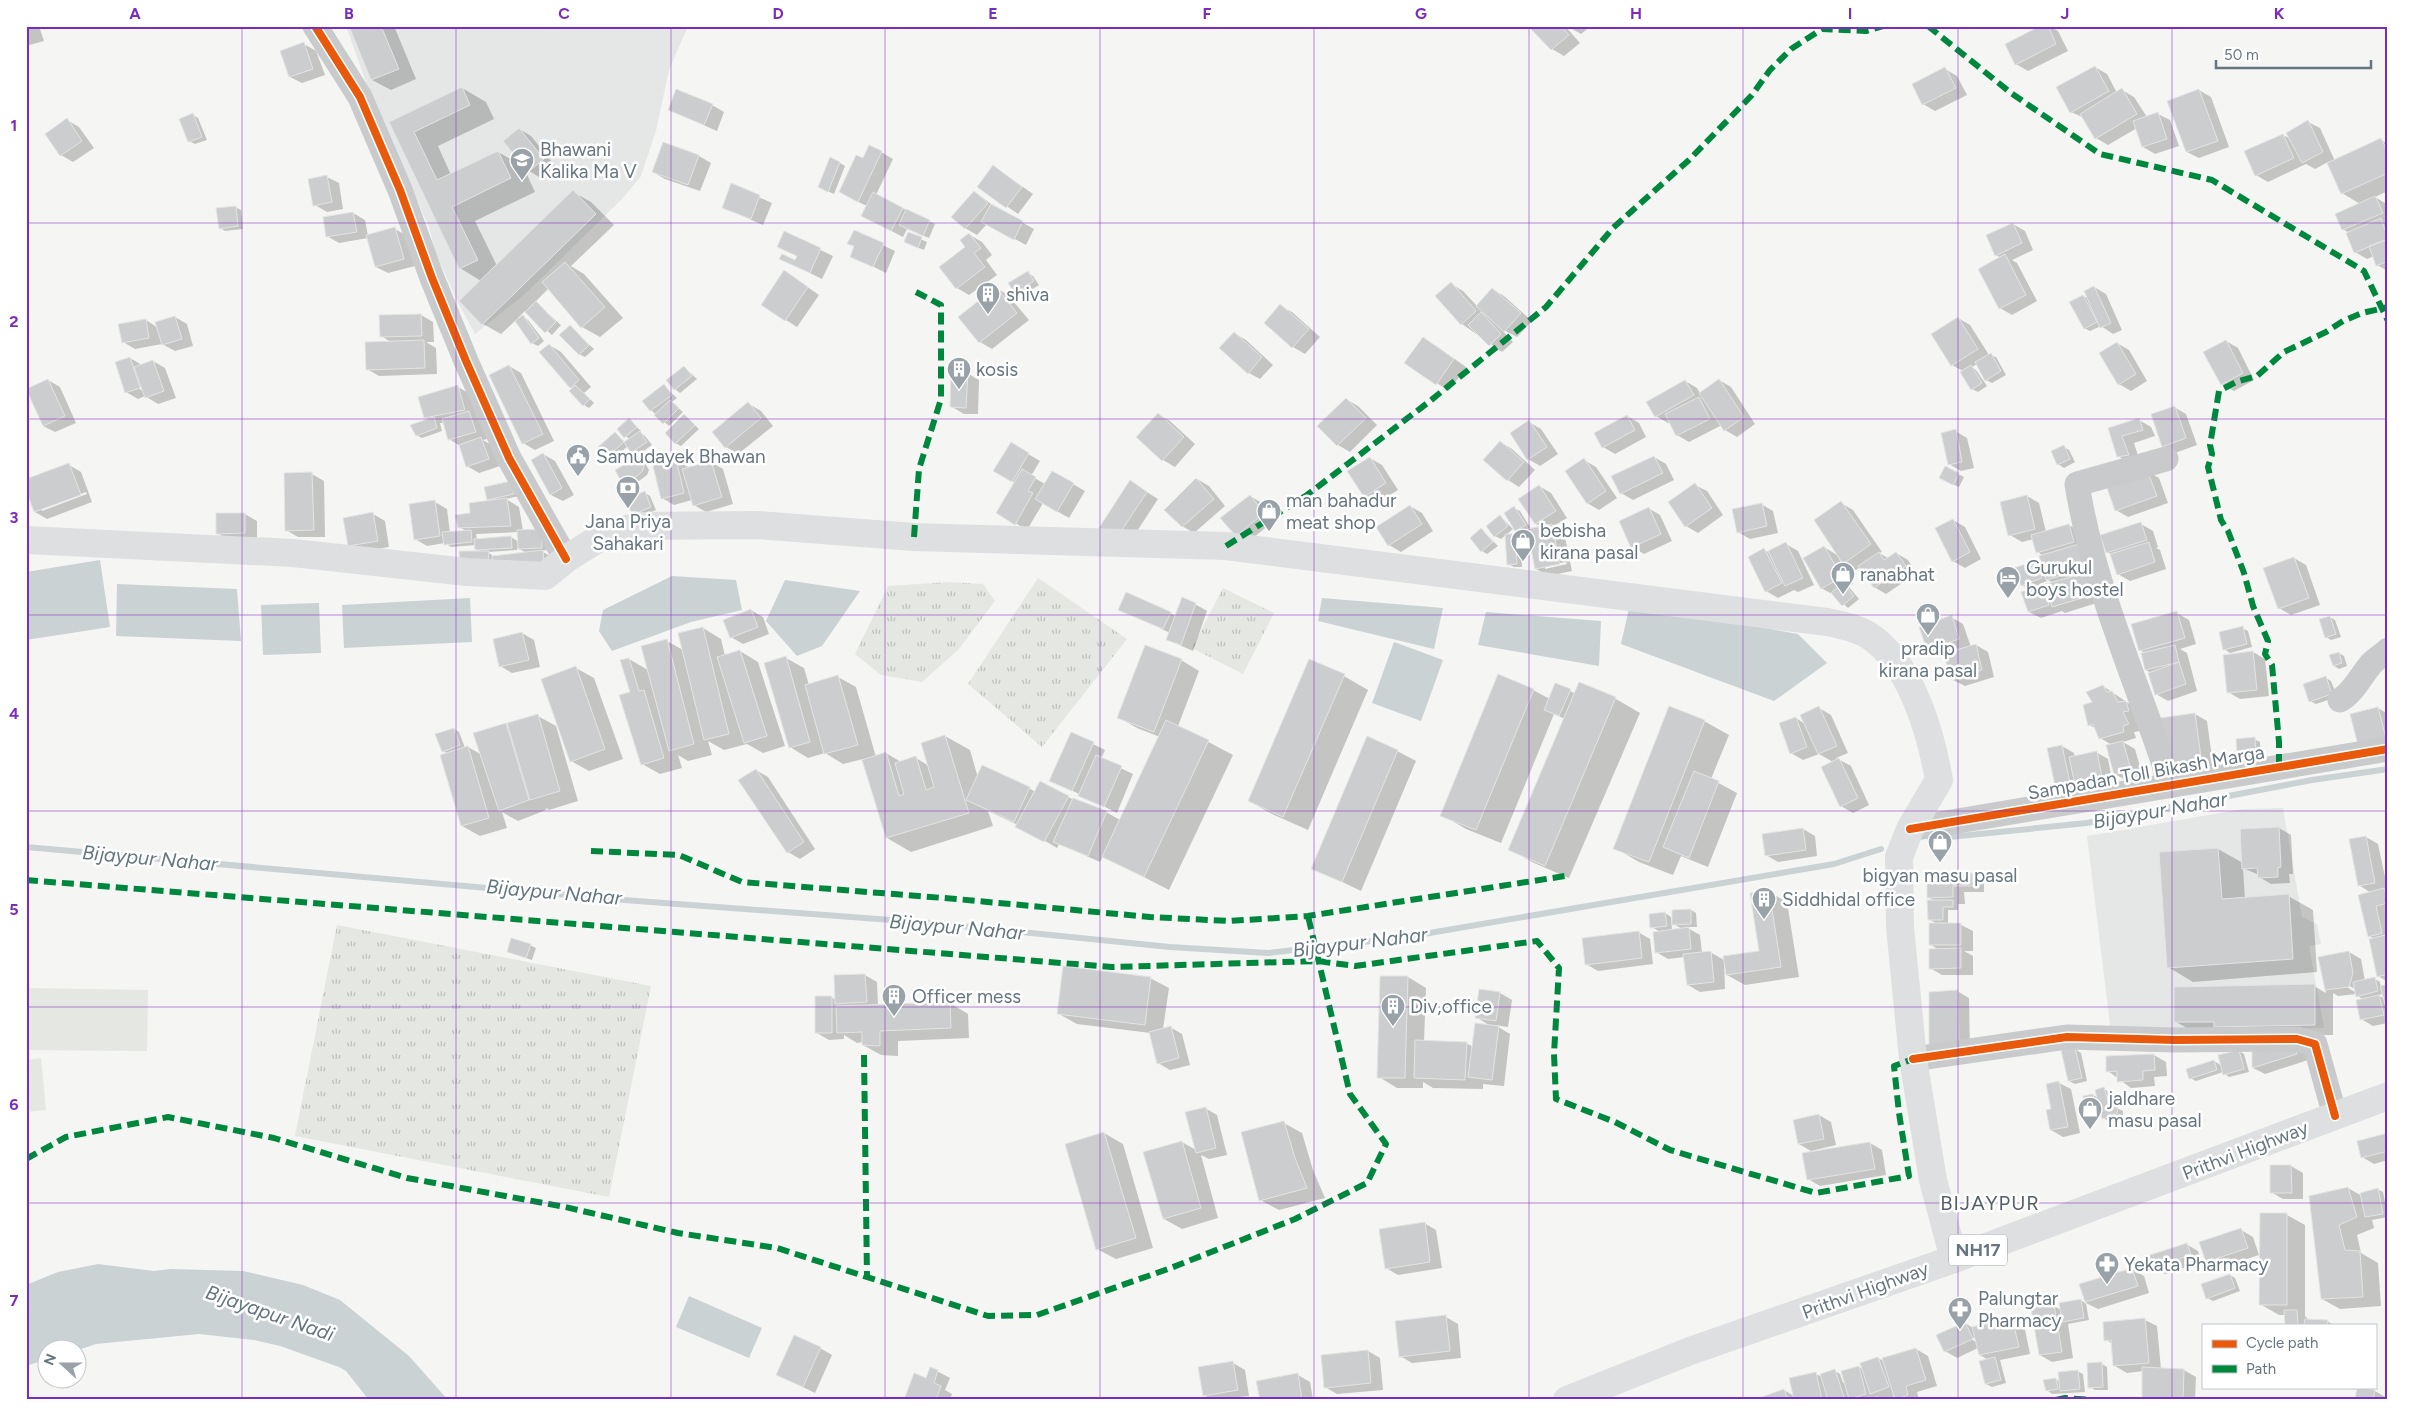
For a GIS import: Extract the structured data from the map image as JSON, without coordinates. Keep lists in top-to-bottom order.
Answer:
{
  "streets": {
    "main road": ["Prithvi Highway", "NH17"],
    "street": ["Sampadan Toll Bikash Marga"]
  },
  "districts": ["BIJAYPUR"],
  "water": ["Bijaypur Nahar", "Bijayapur Nadi"],
  "places": {
    "school or university": ["Bhawani Kalika Ma V"],
    "building": [
      "shiva",
      "kosis",
      "Siddhidal office",
      "Officer mess",
      "Div,office"
    ],
    "public building": ["Samudayek Bhawan"],
    "bank": ["Jana Priya Sahakari"],
    "shop": [
      "man bahadur meat shop",
      "bebisha kirana pasal",
      "ranabhat",
      "pradip kirana pasal",
      "bigyan masu pasal",
      "jaldhare masu pasal"
    ],
    "hotel": ["Gurukul boys hostel"],
    "pharmacy": ["Yekata Pharmacy", "Palungtar Pharmacy"]
  },
  "legend": ["Cycle path", "Path"],
  "scale_bar": "50 m",
  "north": "left",
  "grid": {
    "columns": [
      "A",
      "B",
      "C",
      "D",
      "E",
      "F",
      "G",
      "H",
      "I",
      "J",
      "K"
    ],
    "rows": [
      "1",
      "2",
      "3",
      "4",
      "5",
      "6",
      "7"
    ]
  }
}
